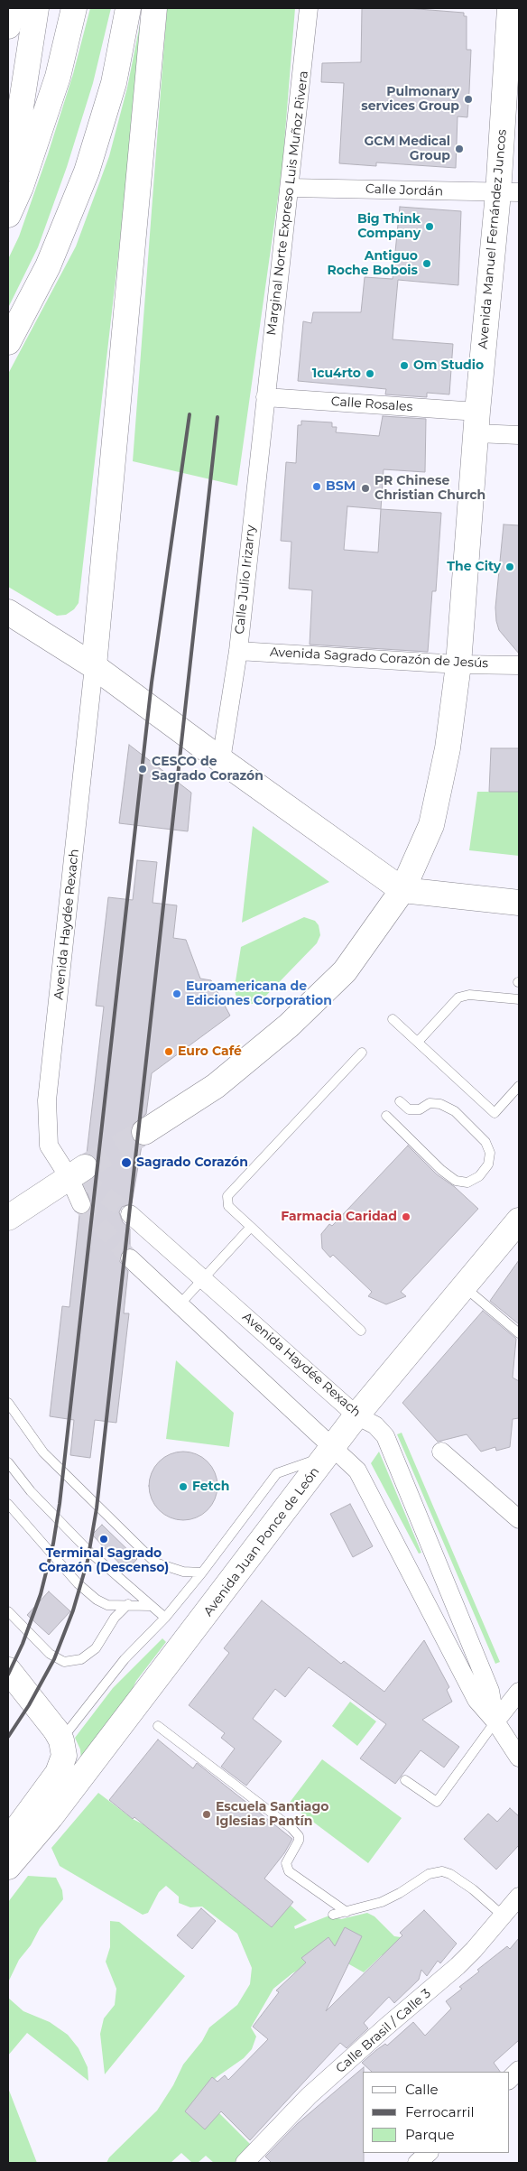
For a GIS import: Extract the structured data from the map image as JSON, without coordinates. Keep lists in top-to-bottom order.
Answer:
{
  "streets": {
    "main road": ["Avenida Manuel Fernández Juncos", "Avenida Juan Ponce de León"],
    "street": [
      "Calle Jordán",
      "Marginal Norte Expreso Luis Muñoz Rivera",
      "Calle Rosales",
      "Calle Julio Irizarry",
      "Avenida Sagrado Corazón de Jesús",
      "Avenida Haydée Rexach",
      "Calle Brasil / Calle 3"
    ]
  },
  "crossings": [
    ["Calle Jordán", "Marginal Norte Expreso Luis Muñoz Rivera"],
    ["Calle Jordán", "Avenida Manuel Fernández Juncos"],
    ["Marginal Norte Expreso Luis Muñoz Rivera", "Calle Rosales"],
    ["Marginal Norte Expreso Luis Muñoz Rivera", "Calle Julio Irizarry"],
    ["Avenida Manuel Fernández Juncos", "Calle Rosales"],
    ["Avenida Manuel Fernández Juncos", "Avenida Sagrado Corazón de Jesús"],
    ["Calle Rosales", "Calle Julio Irizarry"],
    ["Calle Julio Irizarry", "Avenida Sagrado Corazón de Jesús"],
    ["Avenida Haydée Rexach", "Avenida Juan Ponce de León"]
  ],
  "places": [
    "Pulmonary services Group",
    "GCM Medical Group",
    "Big Think Company",
    "Antiguo Roche Bobois",
    "Om Studio",
    "1cu4rto",
    "BSM",
    "PR Chinese Christian Church",
    "The City",
    "CESCO de Sagrado Corazón",
    "Euroamericana de Ediciones Corporation",
    "Euro Café",
    "Sagrado Corazón",
    "Farmacia Caridad",
    "Fetch",
    "Terminal Sagrado Corazón (Descenso)",
    "Escuela Santiago Iglesias Pantín"
  ],
  "legend": ["Calle", "Ferrocarril", "Parque"]
}
